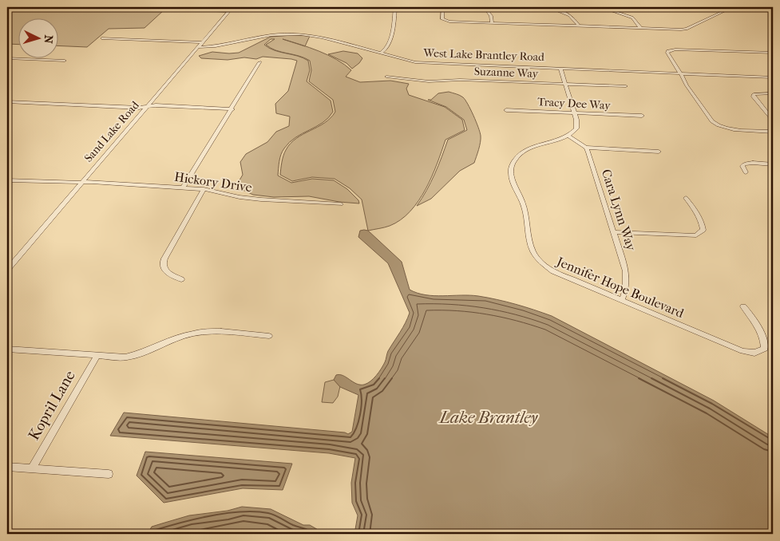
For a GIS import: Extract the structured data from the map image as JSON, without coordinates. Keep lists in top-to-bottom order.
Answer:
{
  "streets": {
    "street": [
      "West Lake Brantley Road",
      "Suzanne Way",
      "Tracy Dee Way",
      "Sand Lake Road",
      "Hickory Drive",
      "Cara Lynn Way",
      "Jennifer Hope Boulevard",
      "Kopril Lane"
    ]
  },
  "crossings": [
    ["West Lake Brantley Road", "Sand Lake Road"],
    ["Sand Lake Road", "Hickory Drive"],
    ["Cara Lynn Way", "Jennifer Hope Boulevard"]
  ],
  "water": ["Lake Brantley"],
  "north": "right"
}
